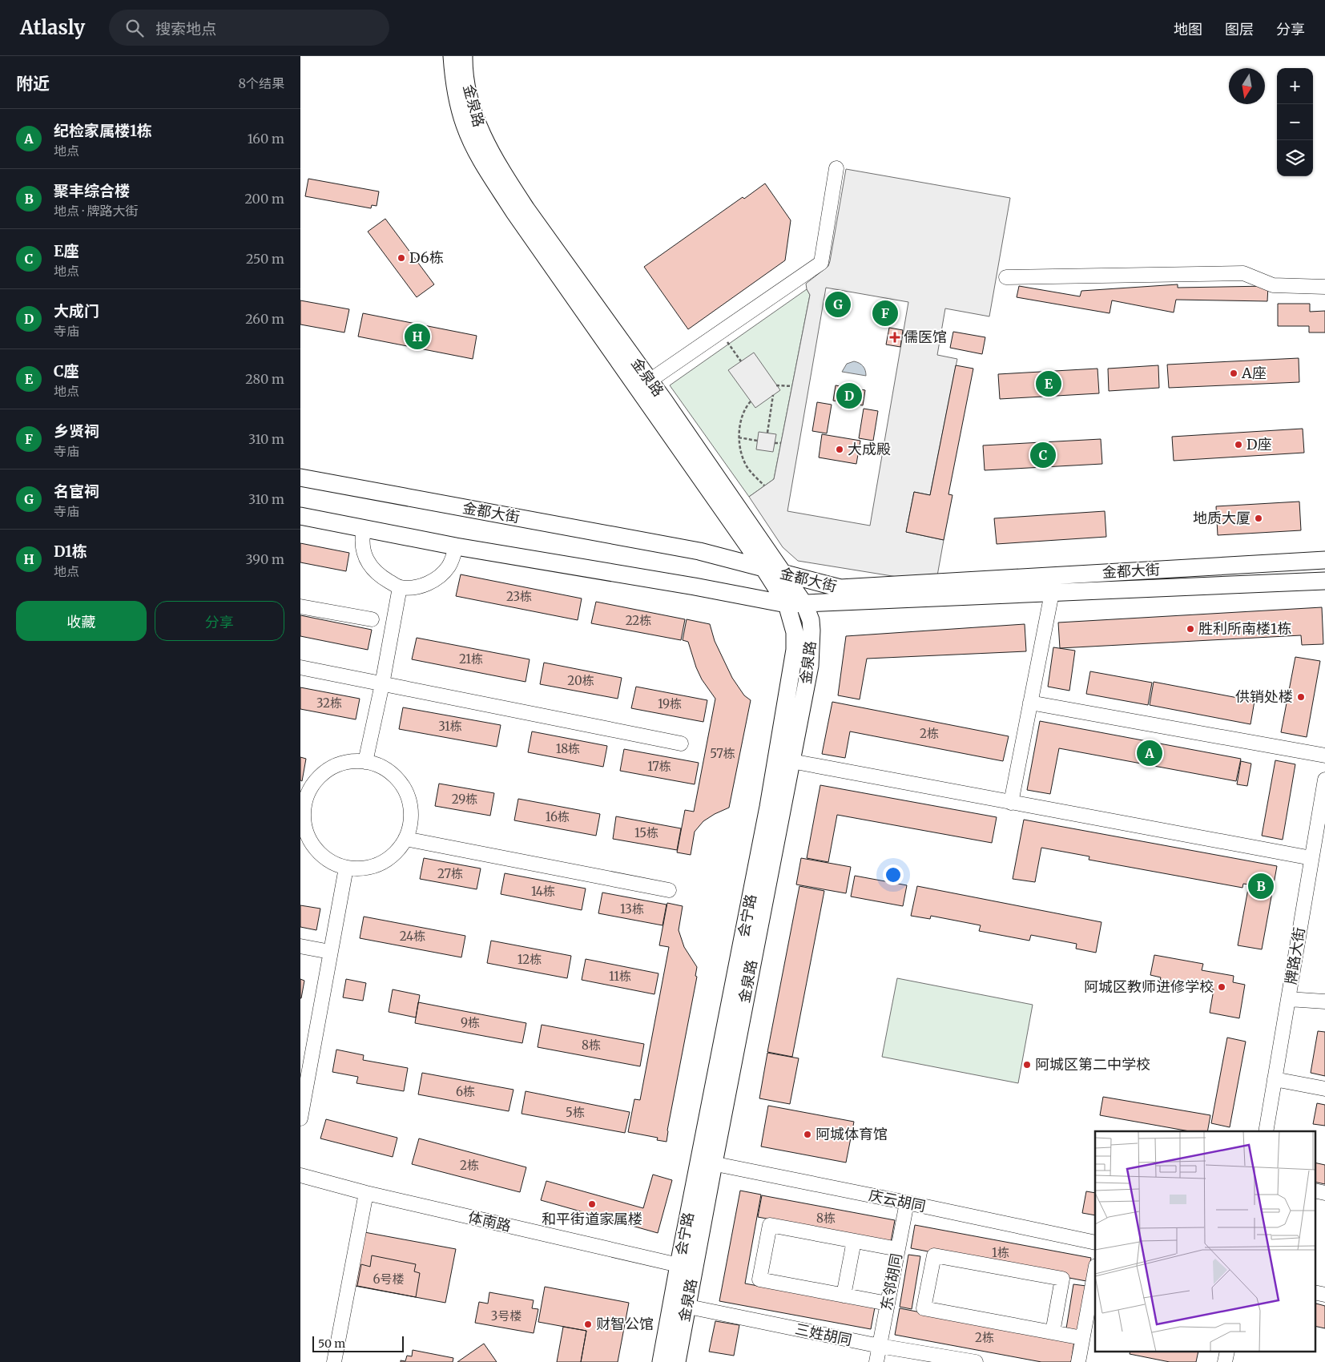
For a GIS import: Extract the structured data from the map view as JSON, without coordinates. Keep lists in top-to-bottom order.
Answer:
{
  "streets": {
    "main road": ["金泉路", "金都大街", "会宁路"],
    "street": [
      "牌路大街",
      "庆云胡同",
      "体南路",
      "东邻胡同",
      "三姓胡同"
    ]
  },
  "crossings": [
    ["金泉路", "金都大街"],
    ["金泉路", "会宁路"],
    ["金泉路", "庆云胡同"],
    ["金泉路", "三姓胡同"],
    ["金都大街", "会宁路"],
    ["会宁路", "庆云胡同"],
    ["会宁路", "体南路"],
    ["会宁路", "三姓胡同"],
    ["庆云胡同", "东邻胡同"],
    ["东邻胡同", "三姓胡同"]
  ],
  "places": {
    "other": [
      "D6栋",
      "A座",
      "D座",
      "大成殿",
      "地质大厦",
      "胜利所南楼1栋",
      "供销处楼",
      "阿城区教师进修学校",
      "阿城区第二中学校",
      "阿城体育馆",
      "和平街道家属楼",
      "财智公馆"
    ],
    "health": ["儒医馆"]
  },
  "house_numbers": [
    "23栋",
    "22栋",
    "21栋",
    "20栋",
    "32栋",
    "19栋",
    "31栋",
    "2栋",
    "18栋",
    "57栋",
    "17栋",
    "29栋",
    "16栋",
    "15栋",
    "27栋",
    "14栋",
    "13栋",
    "24栋",
    "12栋",
    "11栋",
    "9栋",
    "8栋",
    "6栋",
    "5栋",
    "2栋",
    "8栋",
    "1栋",
    "6号楼",
    "3号楼",
    "2栋"
  ],
  "scale_bar": "50 m",
  "north": "bottom",
  "page": {
    "header": "Atlasly",
    "search": "搜索地点",
    "nav": ["地图", "图层", "分享"],
    "heading": ["附近", "8个结果"],
    "map_buttons": ["+", "−"],
    "list": [
      {
        "mark": "A",
        "name": "纪检家属楼1栋",
        "note": "地点",
        "value": "160 m"
      },
      {
        "mark": "B",
        "name": "聚丰综合楼",
        "note": "地点 · 牌路大街",
        "value": "200 m"
      },
      {
        "mark": "C",
        "name": "E座",
        "note": "地点",
        "value": "250 m"
      },
      {
        "mark": "D",
        "name": "大成门",
        "note": "寺庙",
        "value": "260 m"
      },
      {
        "mark": "E",
        "name": "C座",
        "note": "地点",
        "value": "280 m"
      },
      {
        "mark": "F",
        "name": "乡贤祠",
        "note": "寺庙",
        "value": "310 m"
      },
      {
        "mark": "G",
        "name": "名宦祠",
        "note": "寺庙",
        "value": "310 m"
      },
      {
        "mark": "H",
        "name": "D1栋",
        "note": "地点",
        "value": "390 m"
      }
    ],
    "pins": [
      "G",
      "F",
      "H",
      "E",
      "D",
      "C",
      "A",
      "B"
    ],
    "buttons": ["收藏", "分享"],
    "scale": "50 m"
  }
}
